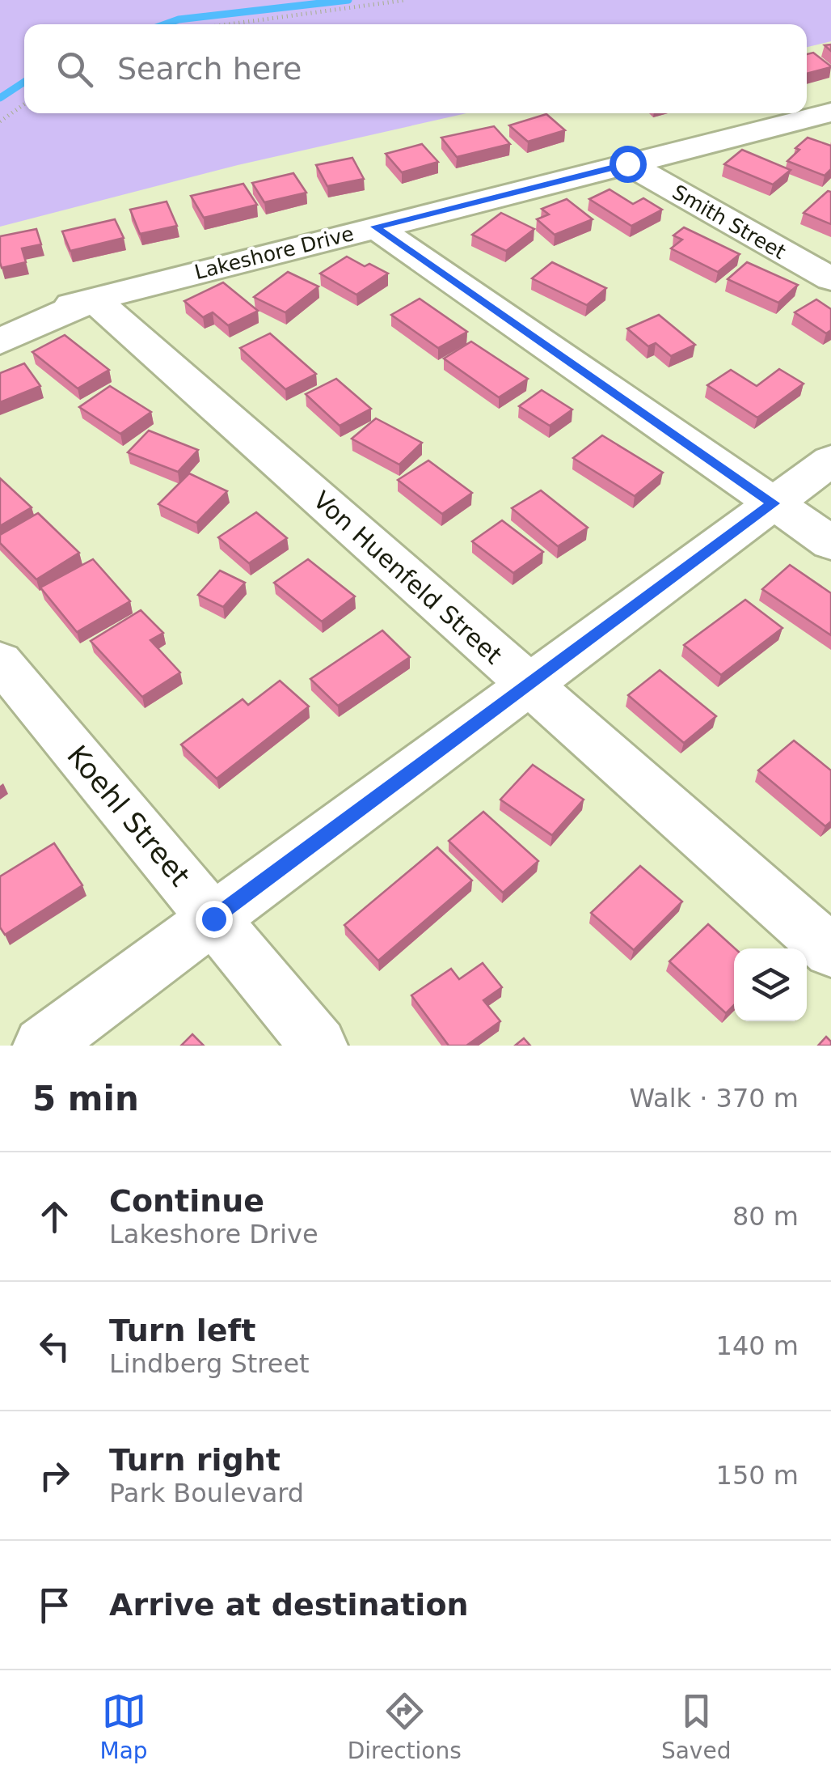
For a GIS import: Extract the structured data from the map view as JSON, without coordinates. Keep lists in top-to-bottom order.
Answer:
{
  "streets": {
    "street": [
      "Smith Street",
      "Lakeshore Drive",
      "Von Huenfeld Street",
      "Koehl Street"
    ]
  },
  "crossings": [
    ["Smith Street", "Lakeshore Drive"],
    ["Lakeshore Drive", "Von Huenfeld Street"]
  ],
  "page": {
    "search": "Search here",
    "heading": ["5 min", "Walk · 370 m"],
    "list": [
      ["Continue", "Lakeshore Drive", "80 m"],
      ["Turn left", "Lindberg Street", "140 m"],
      ["Turn right", "Park Boulevard", "150 m"],
      "Arrive at destination"
    ],
    "nav": ["Map", "Directions", "Saved"]
  }
}
